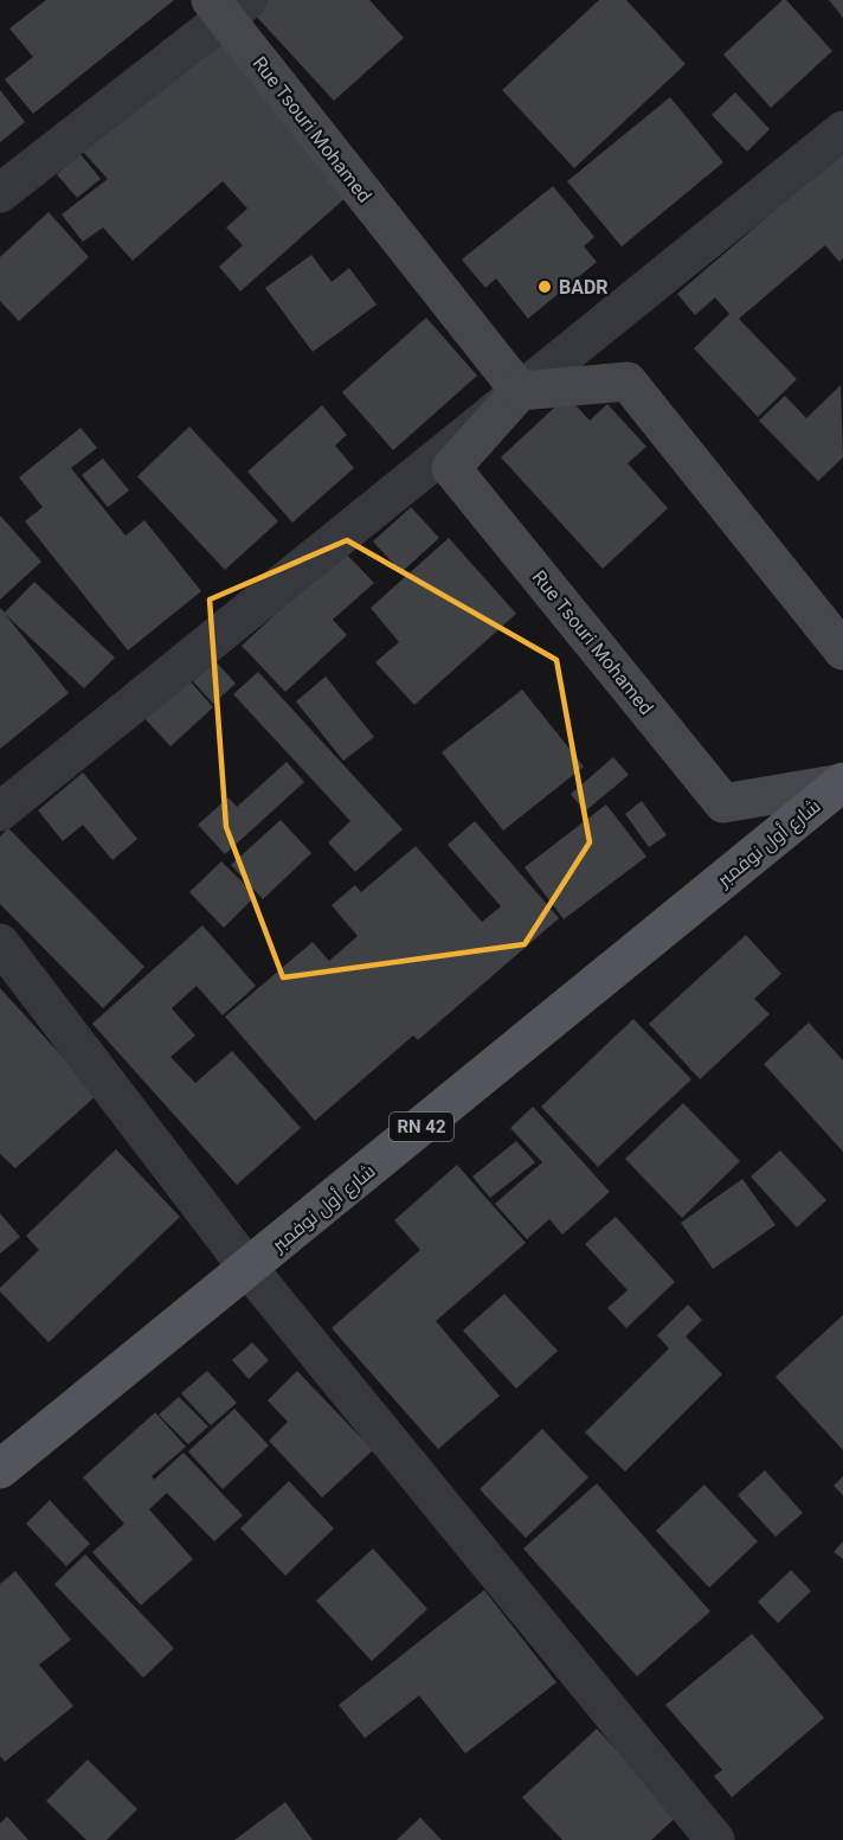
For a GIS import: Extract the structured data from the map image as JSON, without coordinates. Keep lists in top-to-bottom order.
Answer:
{
  "streets": {
    "main road": ["شارع أول نوفمبر", "RN 42"],
    "street": ["Rue Tsouri Mohamed"]
  },
  "crossings": [
    ["Rue Tsouri Mohamed", "شارع أول نوفمبر"]
  ],
  "places": ["BADR"]
}
